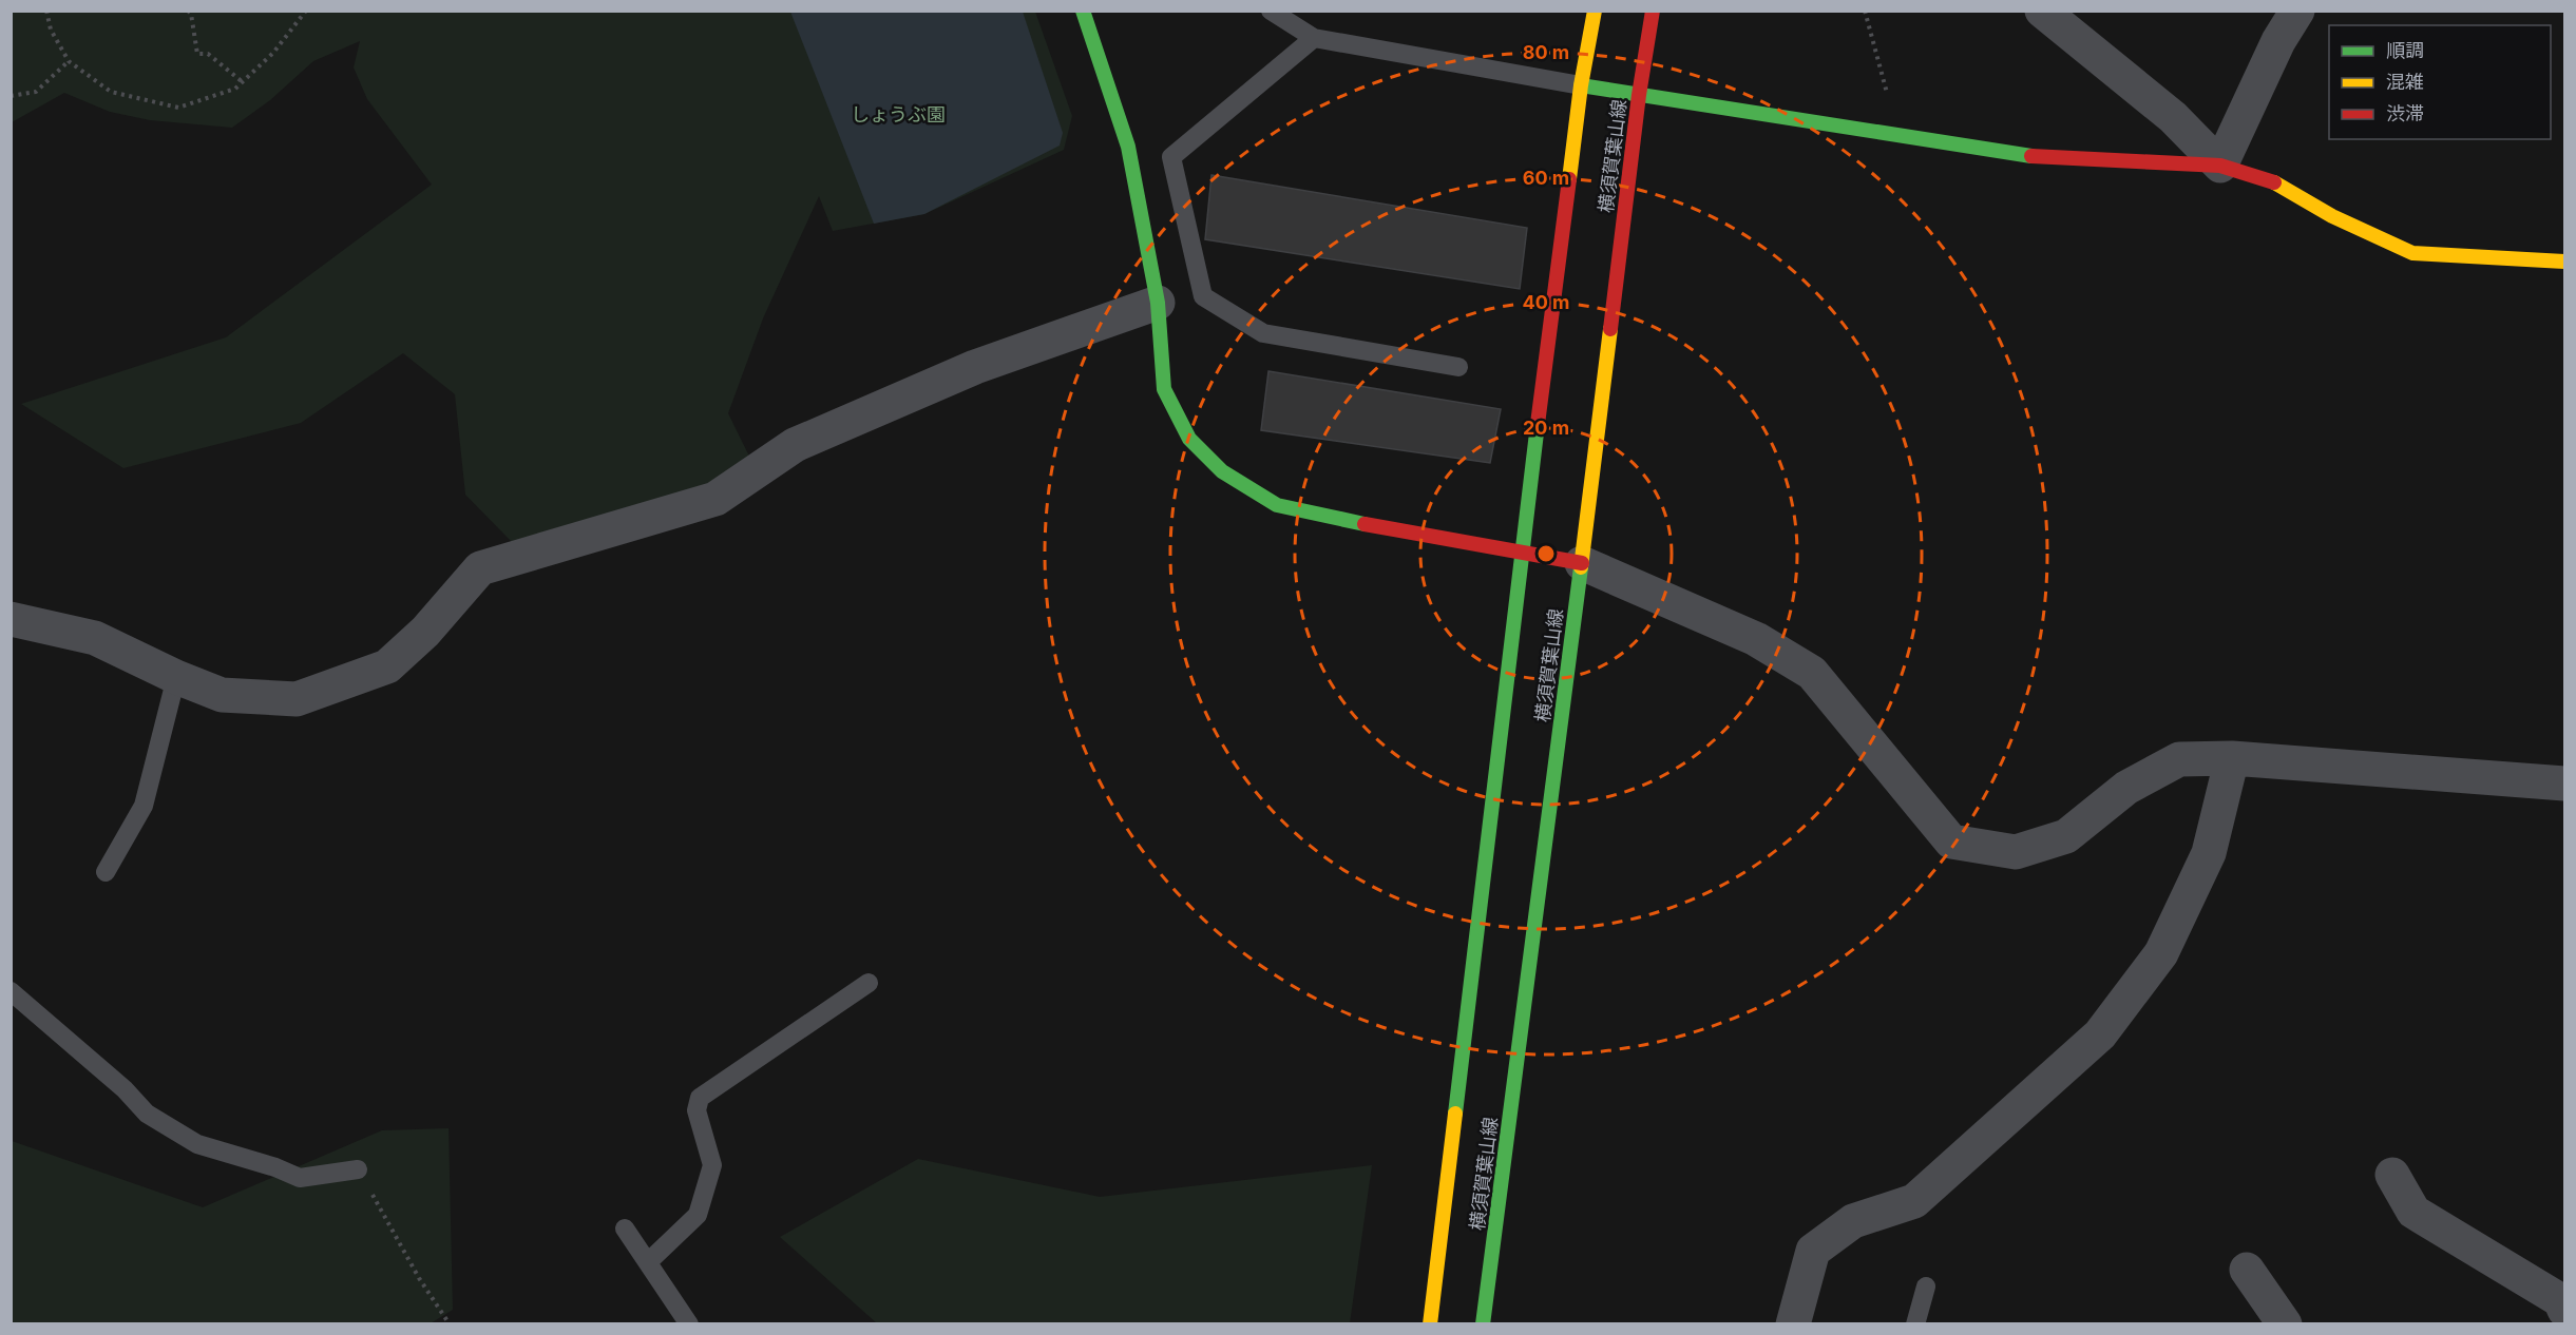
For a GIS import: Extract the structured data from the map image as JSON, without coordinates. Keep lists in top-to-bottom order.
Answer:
{
  "streets": {
    "main road": ["横須賀葉山線"]
  },
  "parks": ["しょうぶ園"],
  "legend": ["順調", "混雑", "渋滞"],
  "rings": [
    "80 m",
    "60 m",
    "40 m",
    "20 m"
  ]
}
